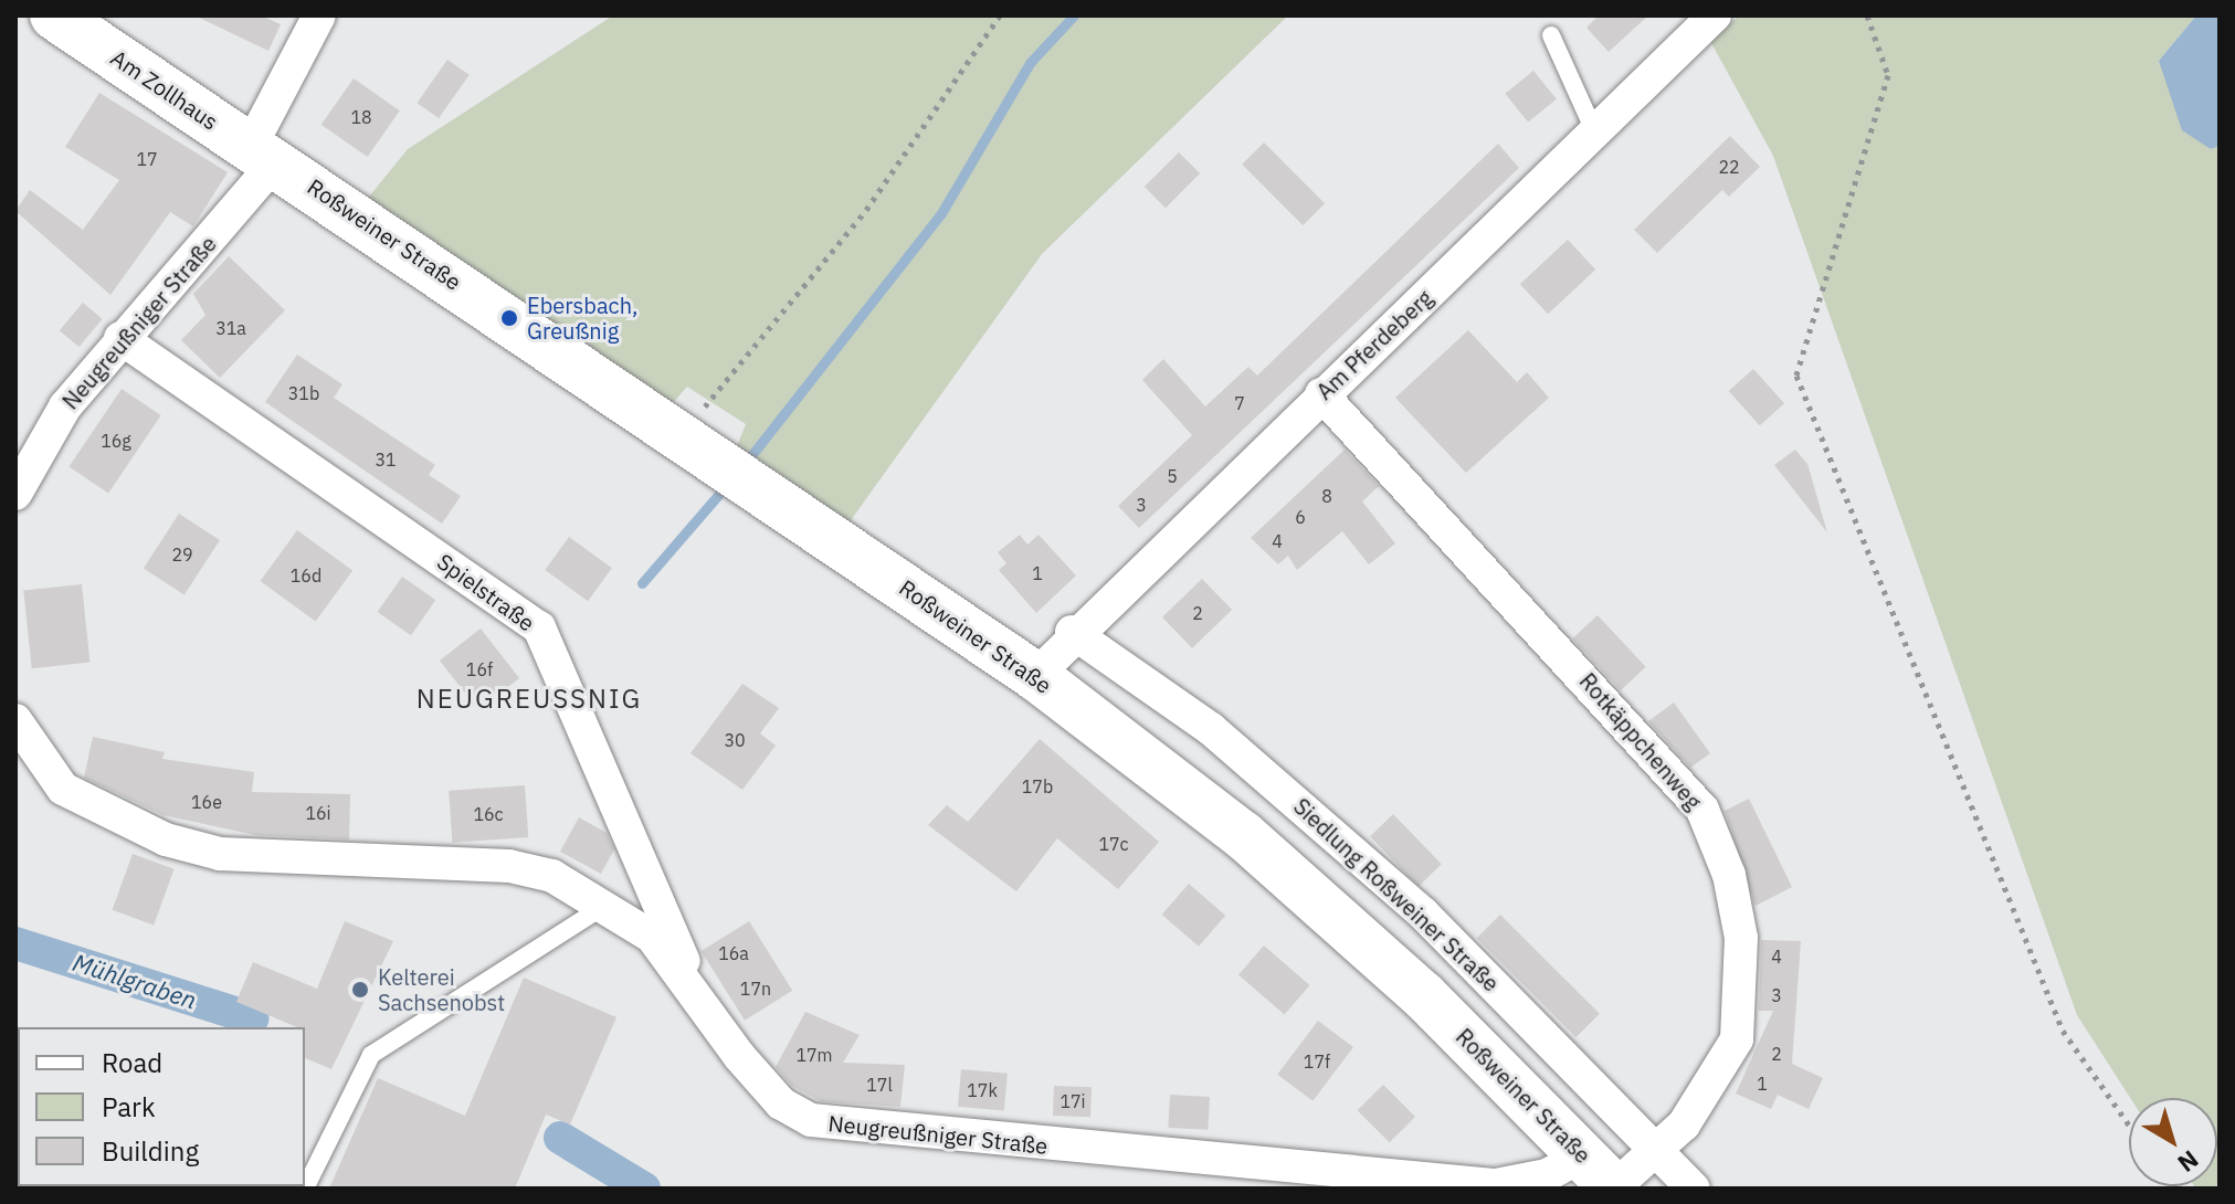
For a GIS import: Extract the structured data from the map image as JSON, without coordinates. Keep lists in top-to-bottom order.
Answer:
{
  "streets": {
    "main road": ["Am Zollhaus", "Roßweiner Straße"],
    "street": [
      "Neugreußniger Straße",
      "Am Pferdeberg",
      "Spielstraße",
      "Rotkäppchenweg",
      "Siedlung Roßweiner Straße"
    ]
  },
  "crossings": [
    ["Am Zollhaus", "Roßweiner Straße"],
    ["Am Zollhaus", "Neugreußniger Straße"],
    ["Roßweiner Straße", "Neugreußniger Straße"],
    ["Roßweiner Straße", "Am Pferdeberg"],
    ["Roßweiner Straße", "Rotkäppchenweg"],
    ["Neugreußniger Straße", "Spielstraße"],
    ["Neugreußniger Straße", "Rotkäppchenweg"],
    ["Am Pferdeberg", "Rotkäppchenweg"],
    ["Am Pferdeberg", "Siedlung Roßweiner Straße"],
    ["Rotkäppchenweg", "Siedlung Roßweiner Straße"]
  ],
  "districts": ["NEUGREUSSNIG"],
  "water": ["Mühlgraben"],
  "places": ["Ebersbach, Greußnig", "Kelterei Sachsenobst"],
  "house_numbers": [
    "18",
    "17",
    "22",
    "31a",
    "31b",
    "7",
    "16g",
    "31",
    "5",
    "8",
    "3",
    "6",
    "4",
    "29",
    "1",
    "16d",
    "2",
    "16f",
    "30",
    "17b",
    "16e",
    "16i",
    "16c",
    "17c",
    "16a",
    "4",
    "17n",
    "3",
    "2",
    "17m",
    "17f",
    "1",
    "17l",
    "17k",
    "17i"
  ],
  "legend": ["Road", "Park", "Building"],
  "north": "bottom right"
}
